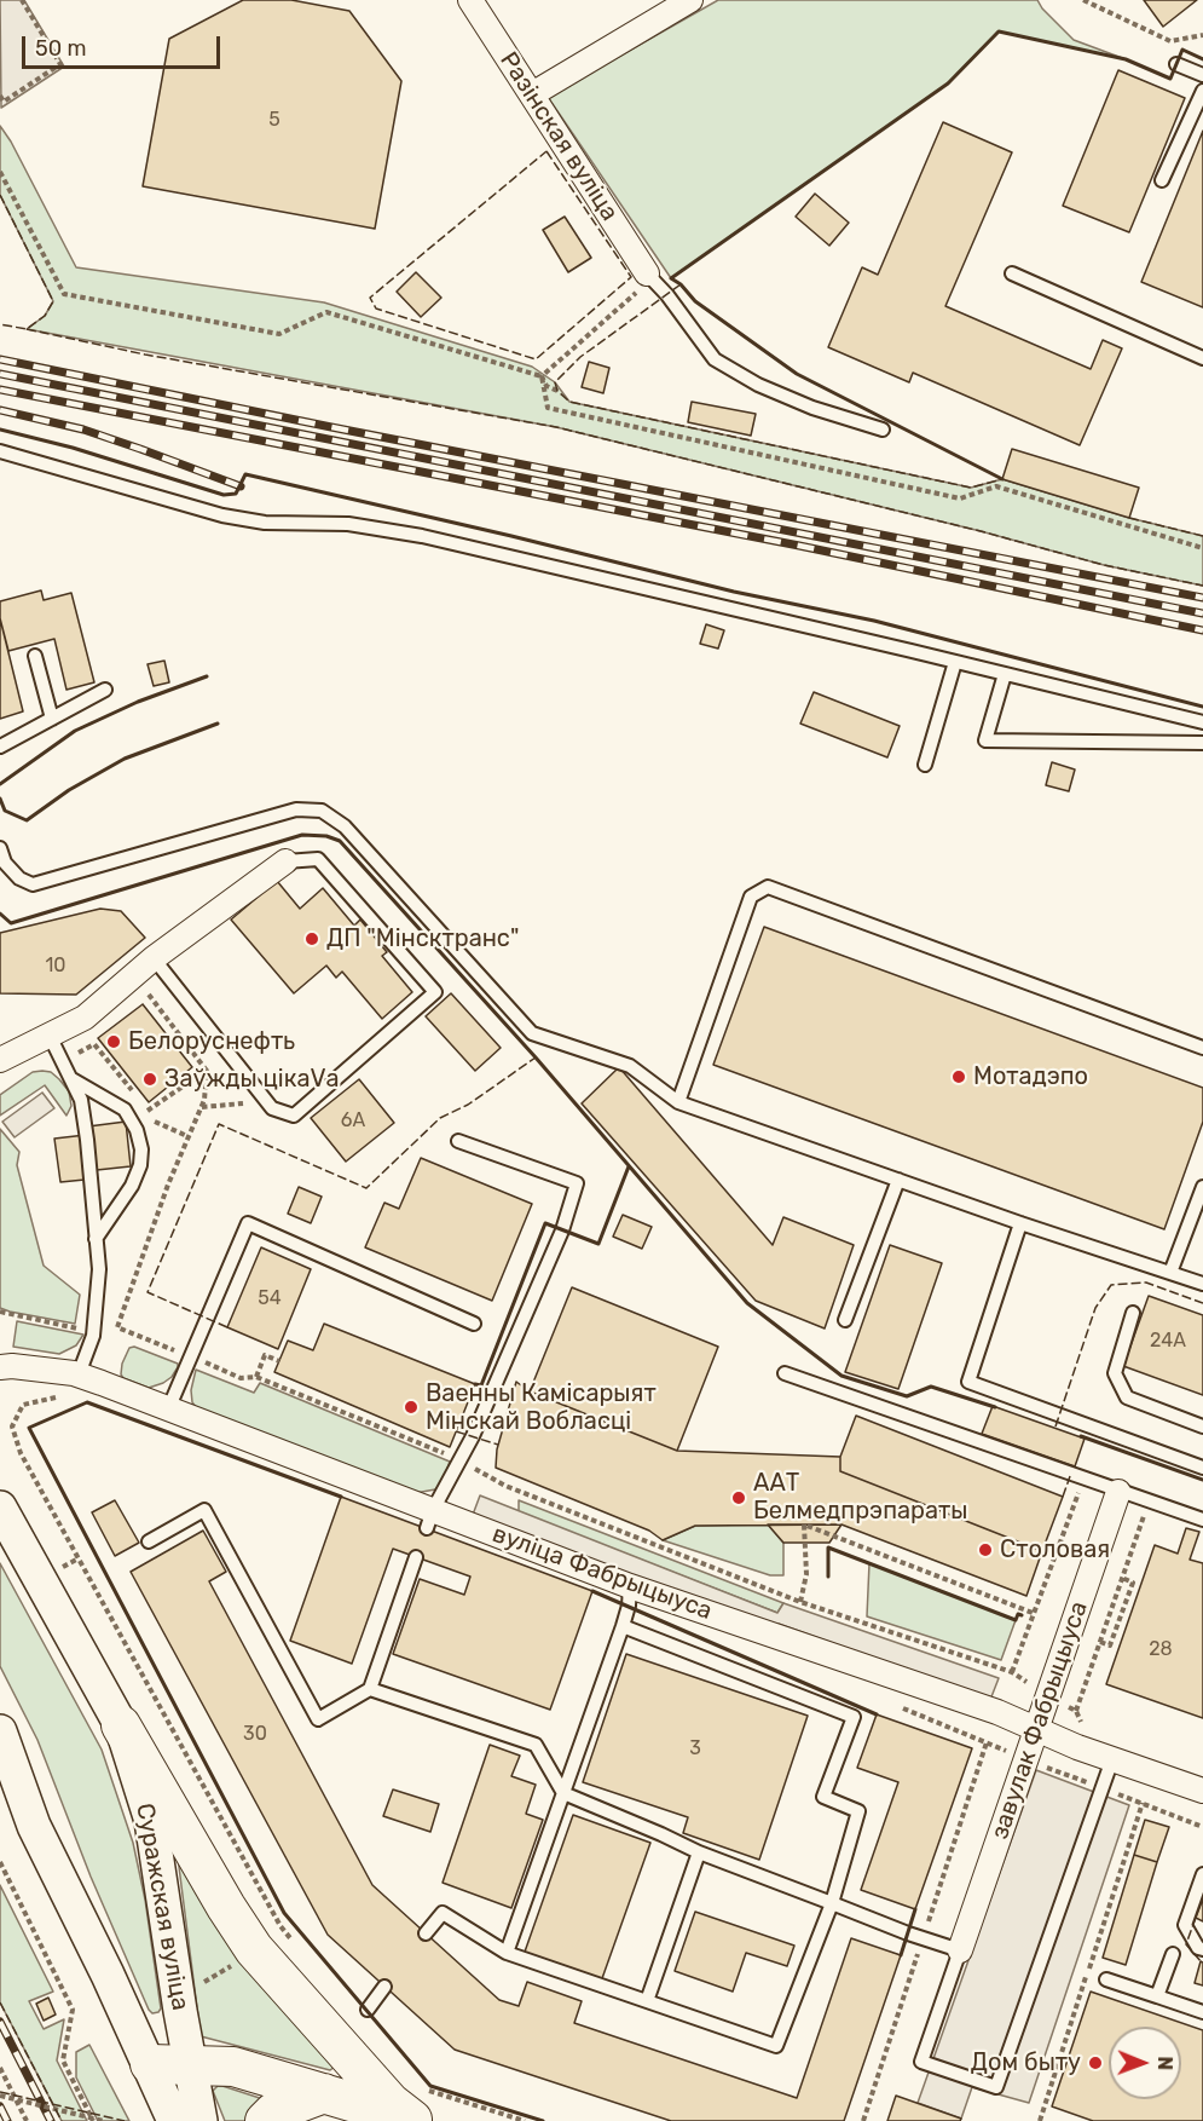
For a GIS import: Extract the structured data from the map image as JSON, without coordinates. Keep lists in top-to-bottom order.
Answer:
{
  "streets": {
    "main road": ["Суражская вуліца"],
    "street": ["Разінская вуліца", "вуліца Фабрыцыуса", "завулак Фабрыцыуса"]
  },
  "crossings": [
    ["вуліца Фабрыцыуса", "завулак Фабрыцыуса"]
  ],
  "places": [
    "ДП \"Мінсктранс\"",
    "Белоруснефть",
    "Мотадэпо",
    "Заўжды цікаVа",
    "Ваенны Камісарыят Мінскай Вобласці",
    "ААТ Белмедпрэпараты",
    "Столовая",
    "Дом быту"
  ],
  "house_numbers": [
    "5",
    "10",
    "6А",
    "54",
    "24А",
    "28",
    "30",
    "3"
  ],
  "scale_bar": "50 m",
  "north": "right"
}
